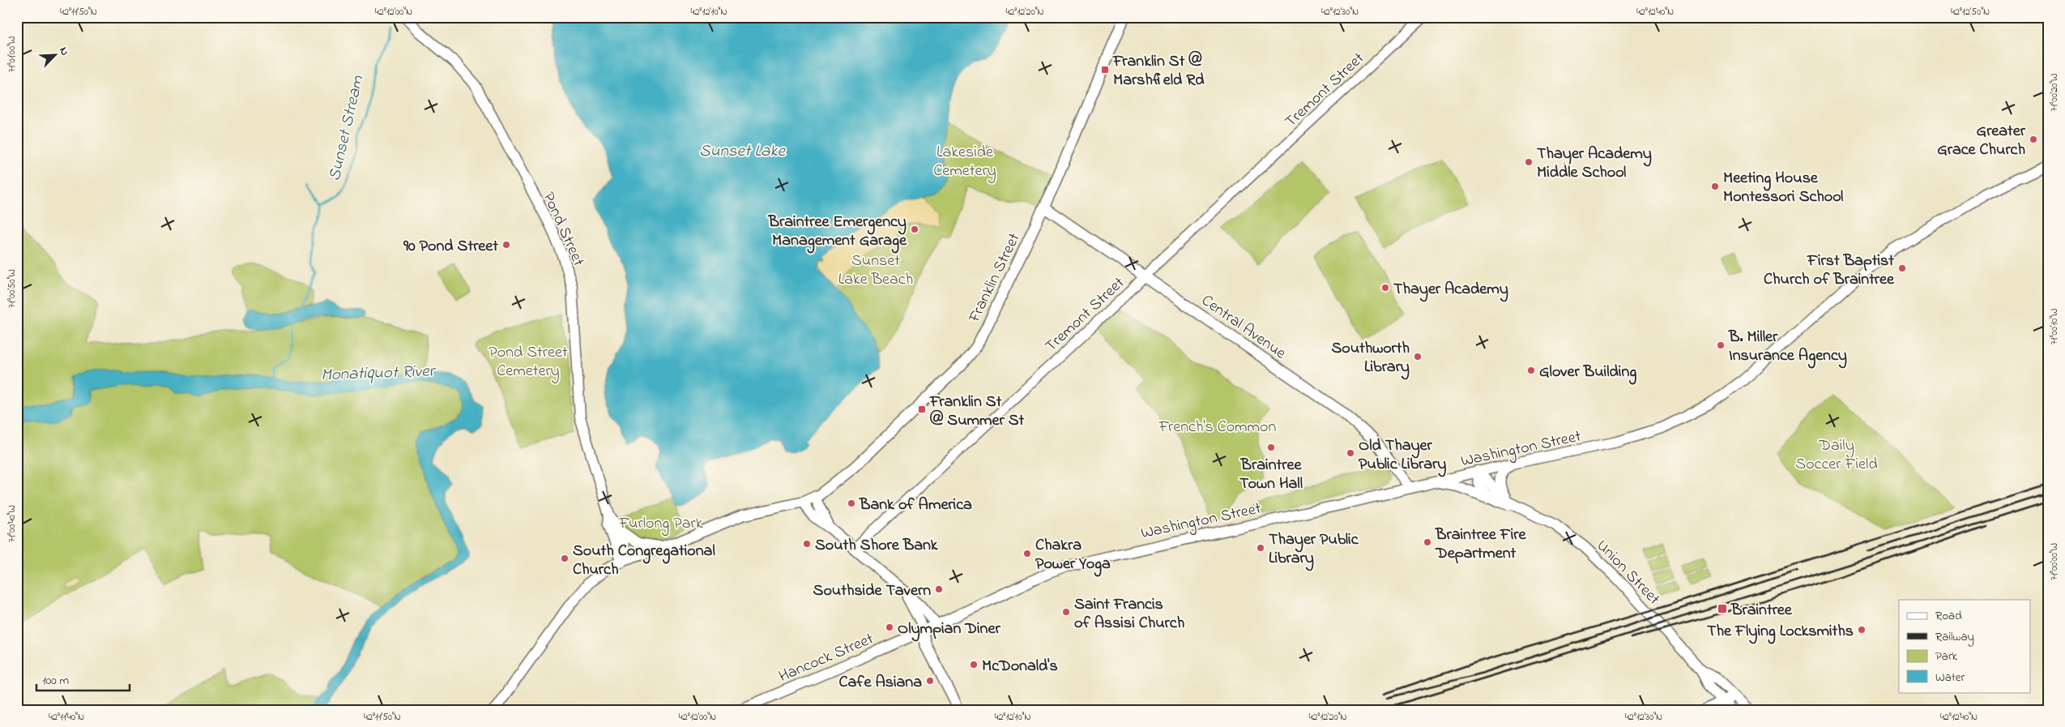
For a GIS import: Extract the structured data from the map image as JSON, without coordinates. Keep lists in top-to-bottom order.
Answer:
{
  "streets": {
    "main road": [
      "Pond Street",
      "Franklin Street",
      "Central Avenue",
      "Washington Street",
      "Union Street",
      "Hancock Street"
    ],
    "street": ["Tremont Street"]
  },
  "crossings": [
    ["Tremont Street", "Central Avenue"],
    ["Franklin Street", "Central Avenue"],
    ["Central Avenue", "Washington Street"],
    ["Washington Street", "Union Street"],
    ["Washington Street", "Hancock Street"]
  ],
  "water": ["Sunset Stream", "Sunset Lake", "Monatiquot River"],
  "parks": [
    "Lakeside Cemetery",
    "Sunset Lake Beach",
    "Pond Street Cemetery",
    "French's Common",
    "Daily Soccer Field",
    "Furlong Park"
  ],
  "places": {
    "transit": ["Franklin St @ Marshfield Rd", "Franklin St @ Summer St", "Braintree"],
    "other": [
      "Greater Grace Church",
      "Thayer Academy Middle School",
      "Meeting House Montessori School",
      "Braintree Emergency Management Garage",
      "90 Pond Street",
      "First Baptist Church of Braintree",
      "Thayer Academy",
      "B. Miller Insurance Agency",
      "Southworth Library",
      "Glover Building",
      "Braintree Town Hall",
      "Old Thayer Public Library",
      "Bank of America",
      "Braintree Fire Department",
      "South Shore Bank",
      "Thayer Public Library",
      "Chakra Power Yoga",
      "South Congregational Church",
      "Southside Tavern",
      "Saint Francis of Assisi Church",
      "Olympian Diner",
      "The Flying Locksmiths",
      "McDonald's",
      "Cafe Asiana"
    ]
  },
  "legend": [
    "Road",
    "Railway",
    "Park",
    "Water"
  ],
  "scale_bar": "100 m",
  "north": "top right",
  "coordinates": [
    "42°11'50\"N",
    "42°12'00\"N",
    "42°12'10\"N",
    "42°12'20\"N",
    "42°12'30\"N",
    "42°12'40\"N",
    "42°12'50\"N",
    "71°01'00\"W",
    "71°00'20\"W",
    "71°00'50\"W",
    "71°00'10\"W",
    "71°00'40\"W",
    "71°00'00\"W",
    "42°11'40\"N"
  ]
}
